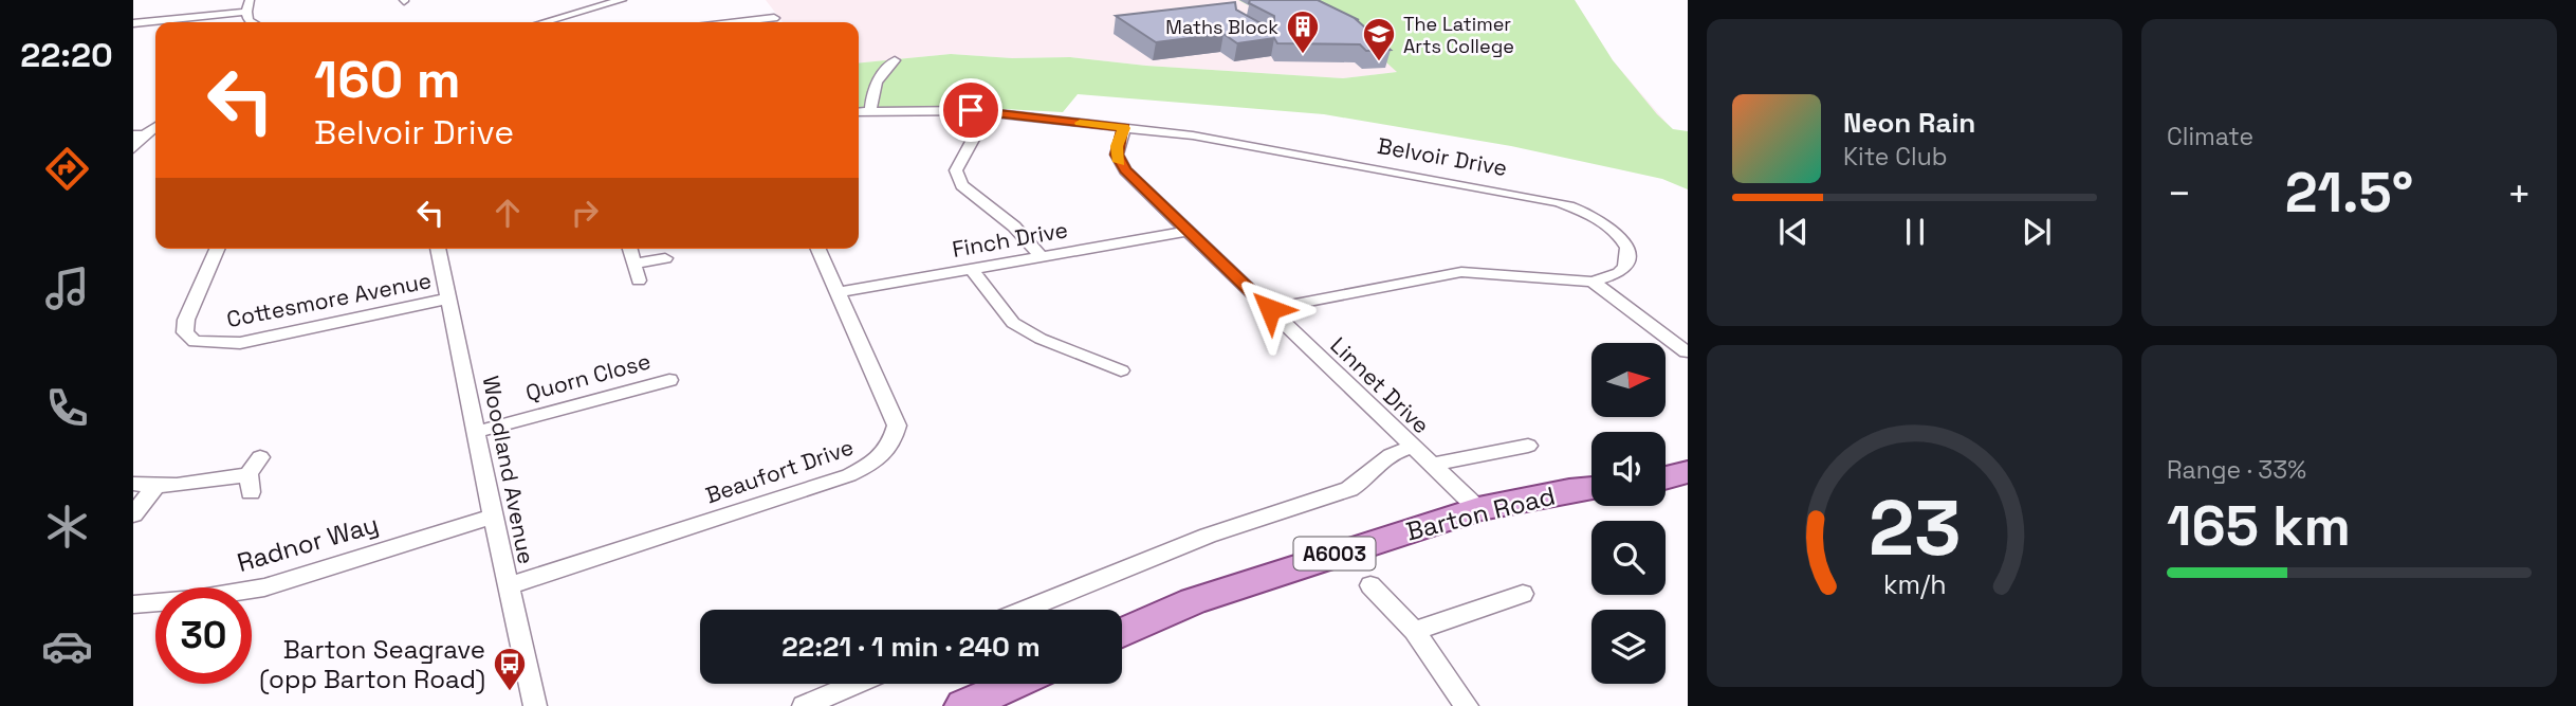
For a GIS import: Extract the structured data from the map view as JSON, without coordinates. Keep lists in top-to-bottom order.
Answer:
{
  "streets": {
    "main road": ["Barton Road", "A6003"],
    "street": [
      "Belvoir Drive",
      "Finch Drive",
      "Cottesmore Avenue",
      "Quorn Close",
      "Linnet Drive",
      "Woodland Avenue",
      "Beaufort Drive",
      "Radnor Way"
    ]
  },
  "crossings": [
    ["Belvoir Drive", "Linnet Drive"],
    ["Finch Drive", "Linnet Drive"],
    ["Finch Drive", "Beaufort Drive"],
    ["Cottesmore Avenue", "Woodland Avenue"],
    ["Quorn Close", "Woodland Avenue"],
    ["Linnet Drive", "Barton Road"],
    ["Woodland Avenue", "Beaufort Drive"],
    ["Woodland Avenue", "Radnor Way"]
  ],
  "places": {
    "building": ["Maths Block"],
    "school or university": ["The Latimer Arts College"],
    "bus stop": ["Barton Seagrave (opp Barton Road)"]
  },
  "north": "right",
  "page": {
    "tabs": "22:20",
    "tile": [
      "Climate",
      ["Range · 33%", "165 km"]
    ],
    "turn": ["160 m", "Belvoir Drive"],
    "song": ["Neon Rain", "Kite Club"],
    "heat": ["−", "21.5°", "+"],
    "limit": "30",
    "trip": "22:21 · 1 min · 240 m",
    "gauge": ["23", "km/h"]
  }
}
